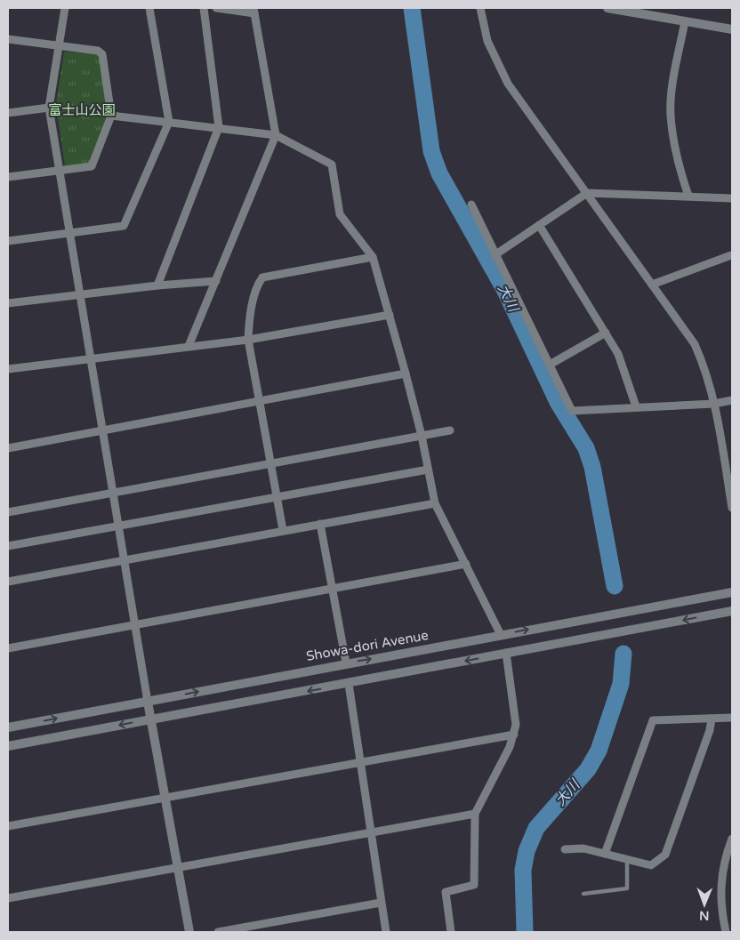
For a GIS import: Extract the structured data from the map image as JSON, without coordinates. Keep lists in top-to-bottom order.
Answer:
{
  "streets": {
    "street": ["Showa-dori Avenue"]
  },
  "water": ["大川"],
  "parks": ["富士山公園"],
  "north": "bottom"
}
